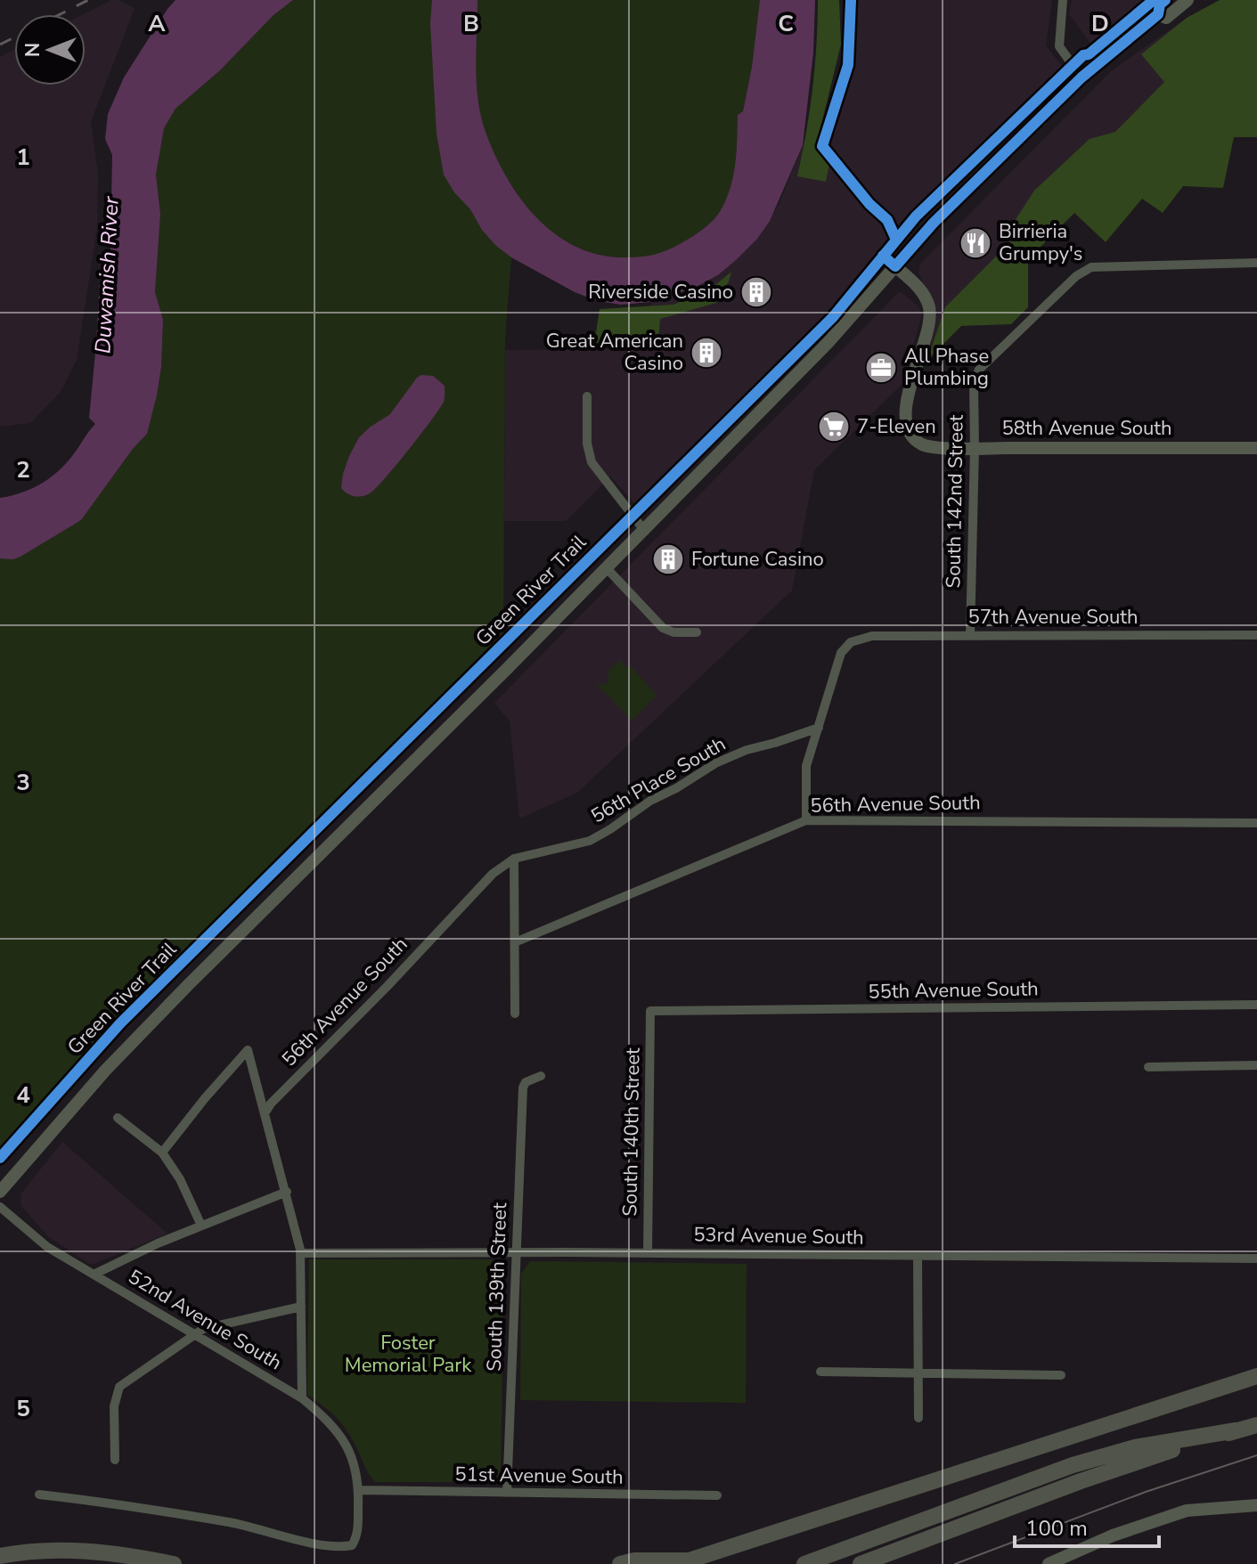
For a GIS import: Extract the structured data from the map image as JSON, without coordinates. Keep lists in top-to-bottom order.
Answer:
{
  "streets": {
    "main road": ["58th Avenue South"],
    "street": [
      "South 142nd Street",
      "57th Avenue South",
      "56th Place South",
      "56th Avenue South",
      "55th Avenue South",
      "South 140th Street",
      "53rd Avenue South",
      "South 139th Street",
      "52nd Avenue South",
      "51st Avenue South"
    ],
    "cycle path": ["Green River Trail"]
  },
  "crossings": [
    ["58th Avenue South", "South 142nd Street"],
    ["South 142nd Street", "57th Avenue South"],
    ["57th Avenue South", "56th Place South"],
    ["56th Place South", "56th Avenue South"],
    ["55th Avenue South", "South 140th Street"],
    ["South 140th Street", "53rd Avenue South"],
    ["53rd Avenue South", "South 139th Street"],
    ["South 139th Street", "51st Avenue South"],
    ["52nd Avenue South", "51st Avenue South"]
  ],
  "water": ["Duwamish River"],
  "parks": ["Foster Memorial Park"],
  "places": {
    "restaurant": ["Birrieria Grumpy's"],
    "building": ["Riverside Casino", "Great American Casino", "Fortune Casino"],
    "office": ["All Phase Plumbing"],
    "supermarket": ["7-Eleven"]
  },
  "scale_bar": "100 m",
  "north": "left",
  "grid": {
    "columns": [
      "A",
      "B",
      "C",
      "D"
    ],
    "rows": [
      "1",
      "2",
      "3",
      "4",
      "5"
    ]
  }
}
